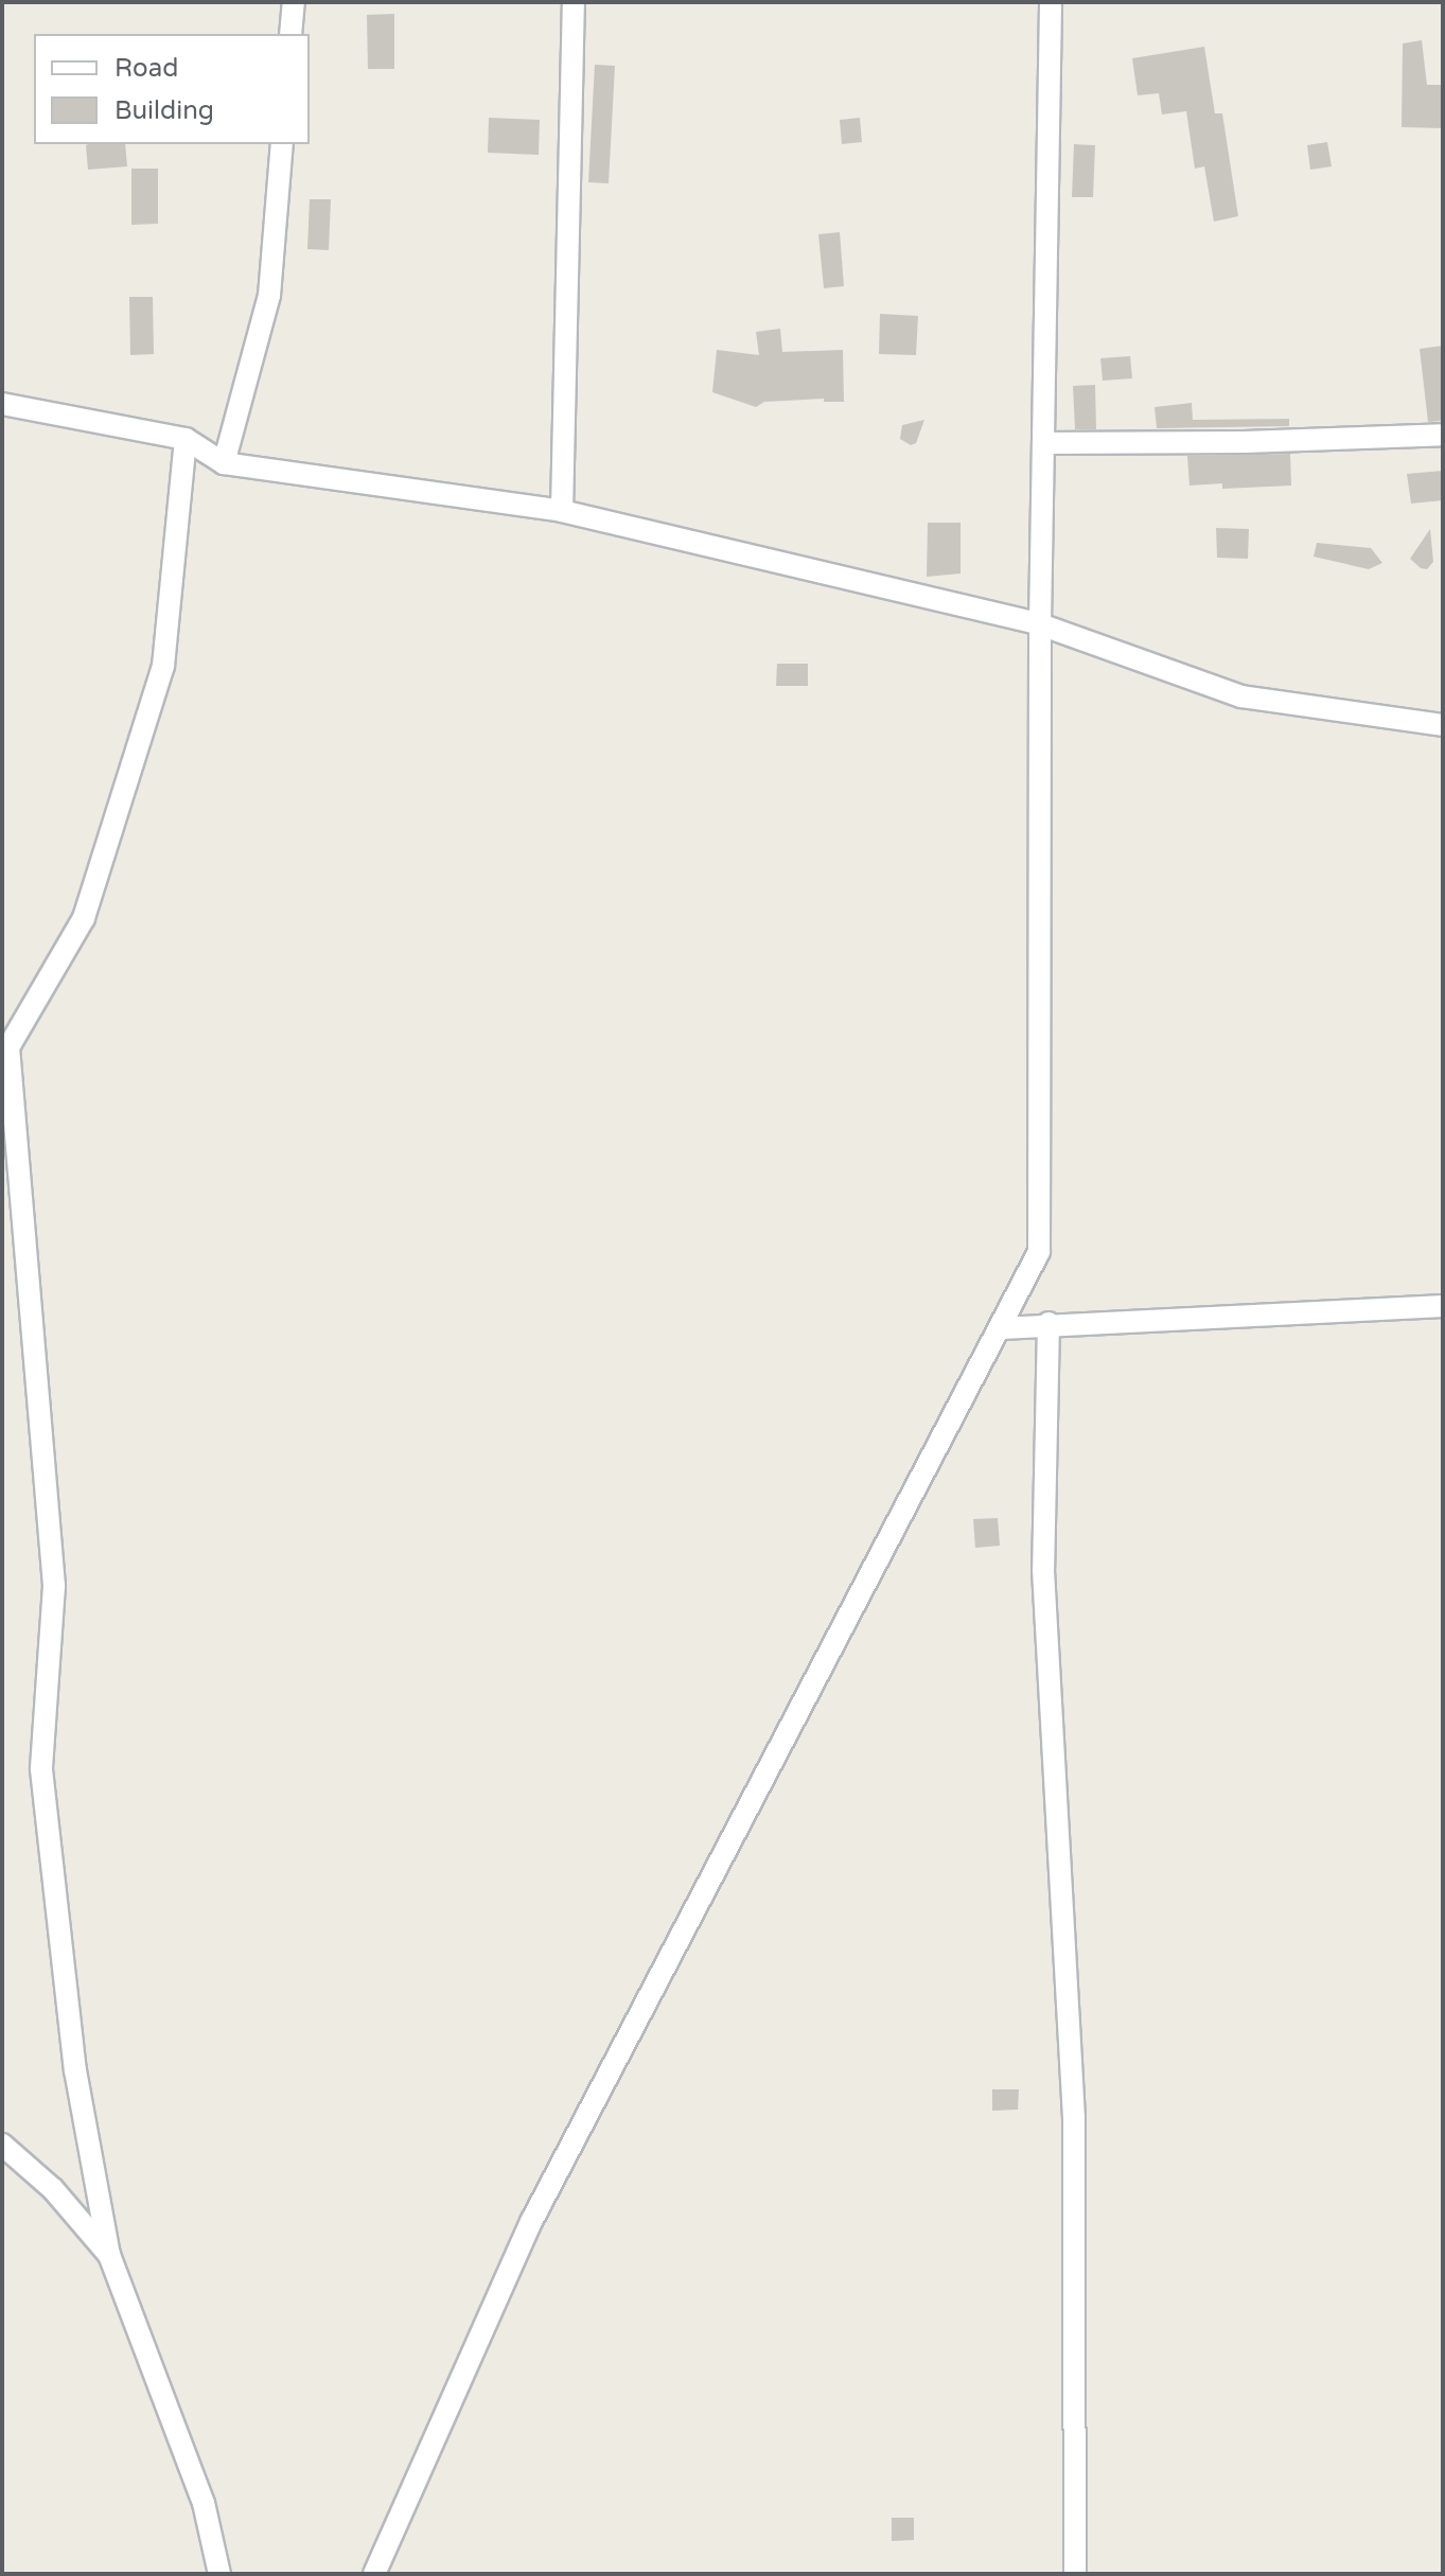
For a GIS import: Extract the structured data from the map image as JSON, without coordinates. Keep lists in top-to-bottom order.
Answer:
{
  "legend": ["Road", "Building"]
}
